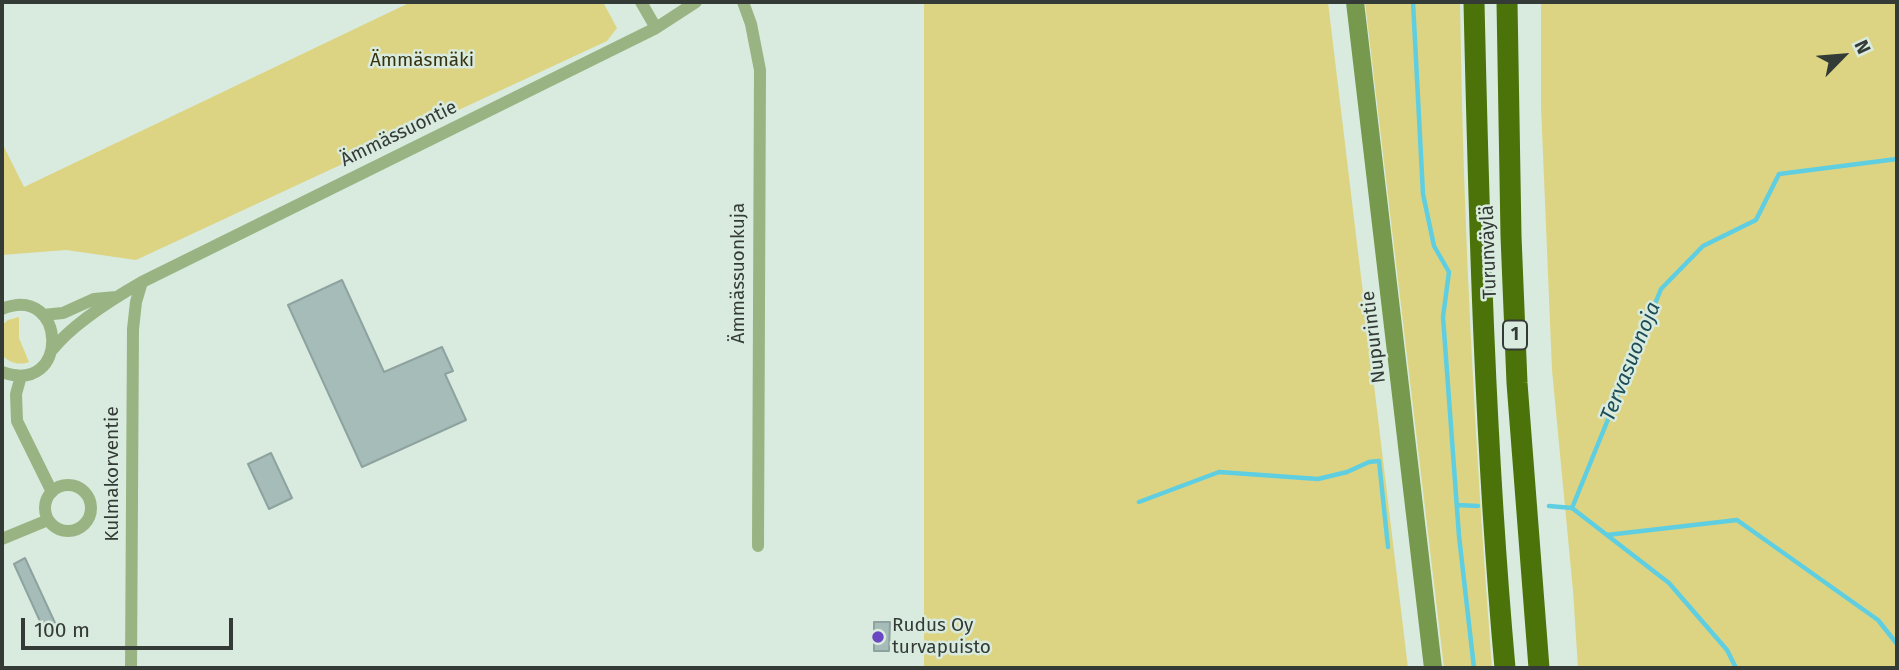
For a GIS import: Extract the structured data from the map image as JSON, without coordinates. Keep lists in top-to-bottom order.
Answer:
{
  "streets": {
    "highway": ["Turunväylä", "1"],
    "main road": ["Nupurintie"],
    "street": ["Ämmässuontie", "Ämmässuonkuja", "Kulmakorventie"]
  },
  "crossings": [
    ["Ämmässuontie", "Kulmakorventie"]
  ],
  "water": ["Tervasuonoja"],
  "parks": ["Ämmäsmäki"],
  "places": ["Rudus Oy turvapuisto"],
  "scale_bar": "100 m",
  "north": "top right"
}
